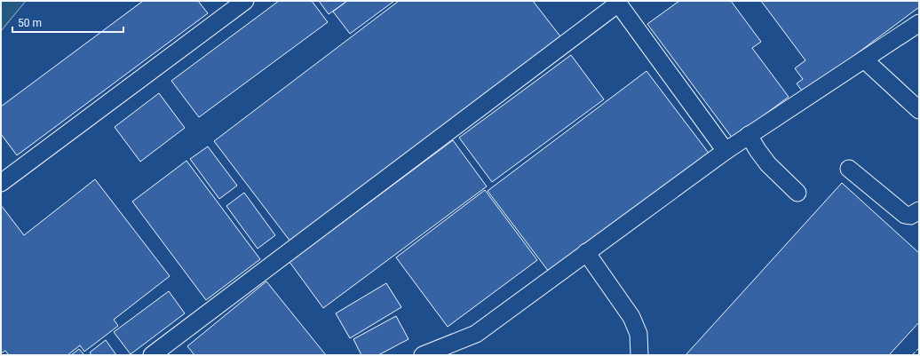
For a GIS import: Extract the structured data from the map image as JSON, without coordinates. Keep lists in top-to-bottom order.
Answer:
{
  "scale_bar": "50 m"
}
